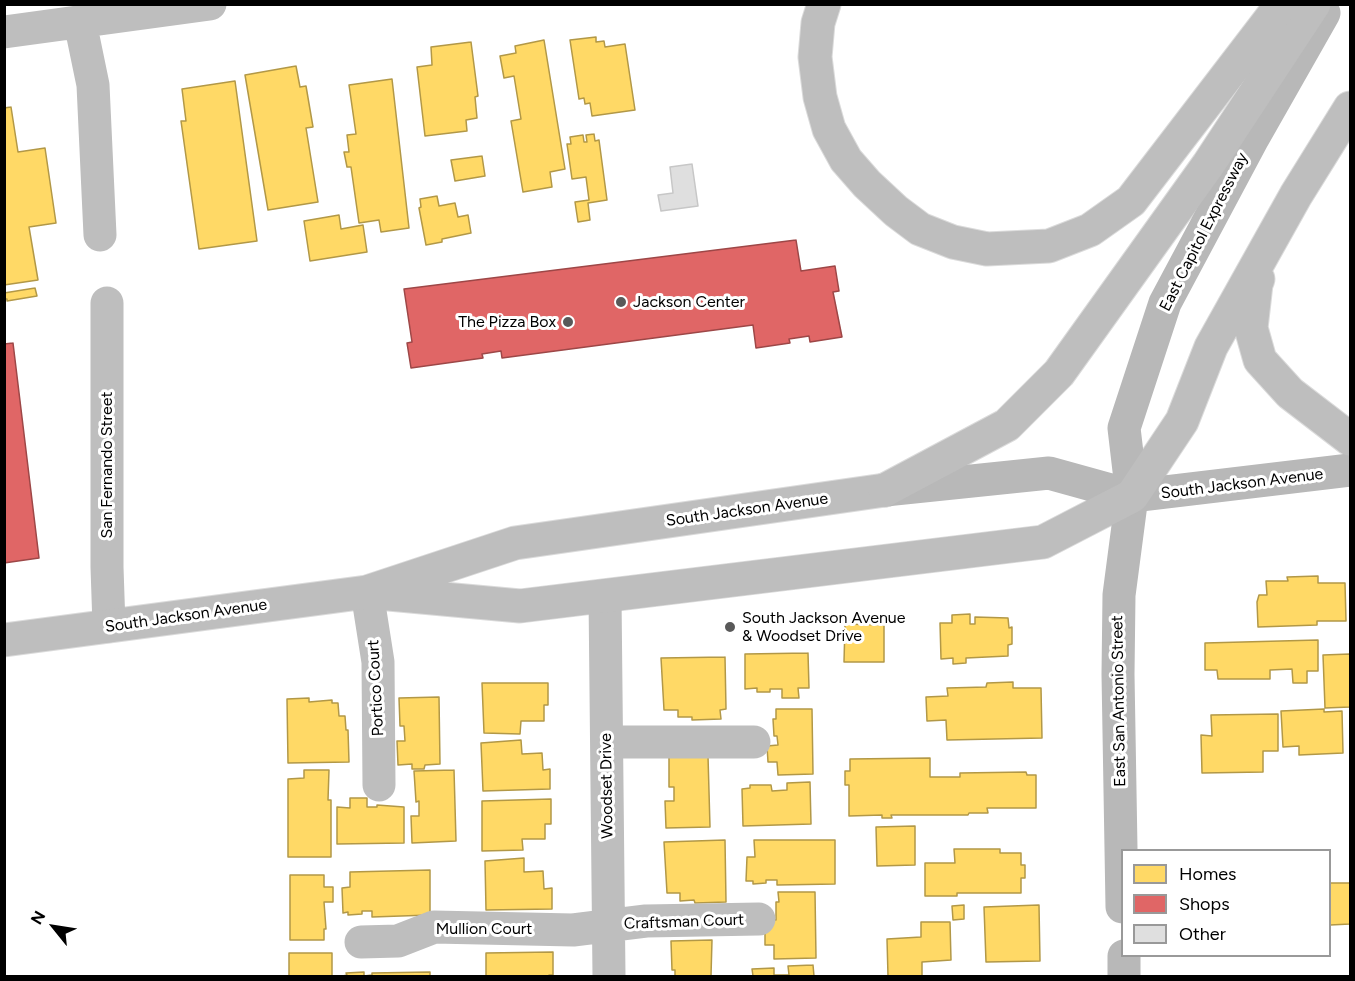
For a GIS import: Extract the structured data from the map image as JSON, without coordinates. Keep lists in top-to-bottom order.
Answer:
{
  "streets": {
    "main road": [
      "East Capitol Expressway",
      "San Fernando Street",
      "South Jackson Avenue",
      "Portico Court",
      "East San Antonio Street",
      "Woodset Drive",
      "Craftsman Court",
      "Mullion Court"
    ]
  },
  "crossings": [
    ["East Capitol Expressway", "South Jackson Avenue"],
    ["East Capitol Expressway", "East San Antonio Street"],
    ["San Fernando Street", "South Jackson Avenue"],
    ["South Jackson Avenue", "Portico Court"],
    ["South Jackson Avenue", "East San Antonio Street"],
    ["South Jackson Avenue", "Woodset Drive"],
    ["Woodset Drive", "Craftsman Court"],
    ["Woodset Drive", "Mullion Court"],
    ["Craftsman Court", "Mullion Court"]
  ],
  "places": ["Jackson Center", "The Pizza Box", "South Jackson Avenue & Woodset Drive"],
  "legend": ["Homes", "Shops", "Other"],
  "north": "top left"
}
